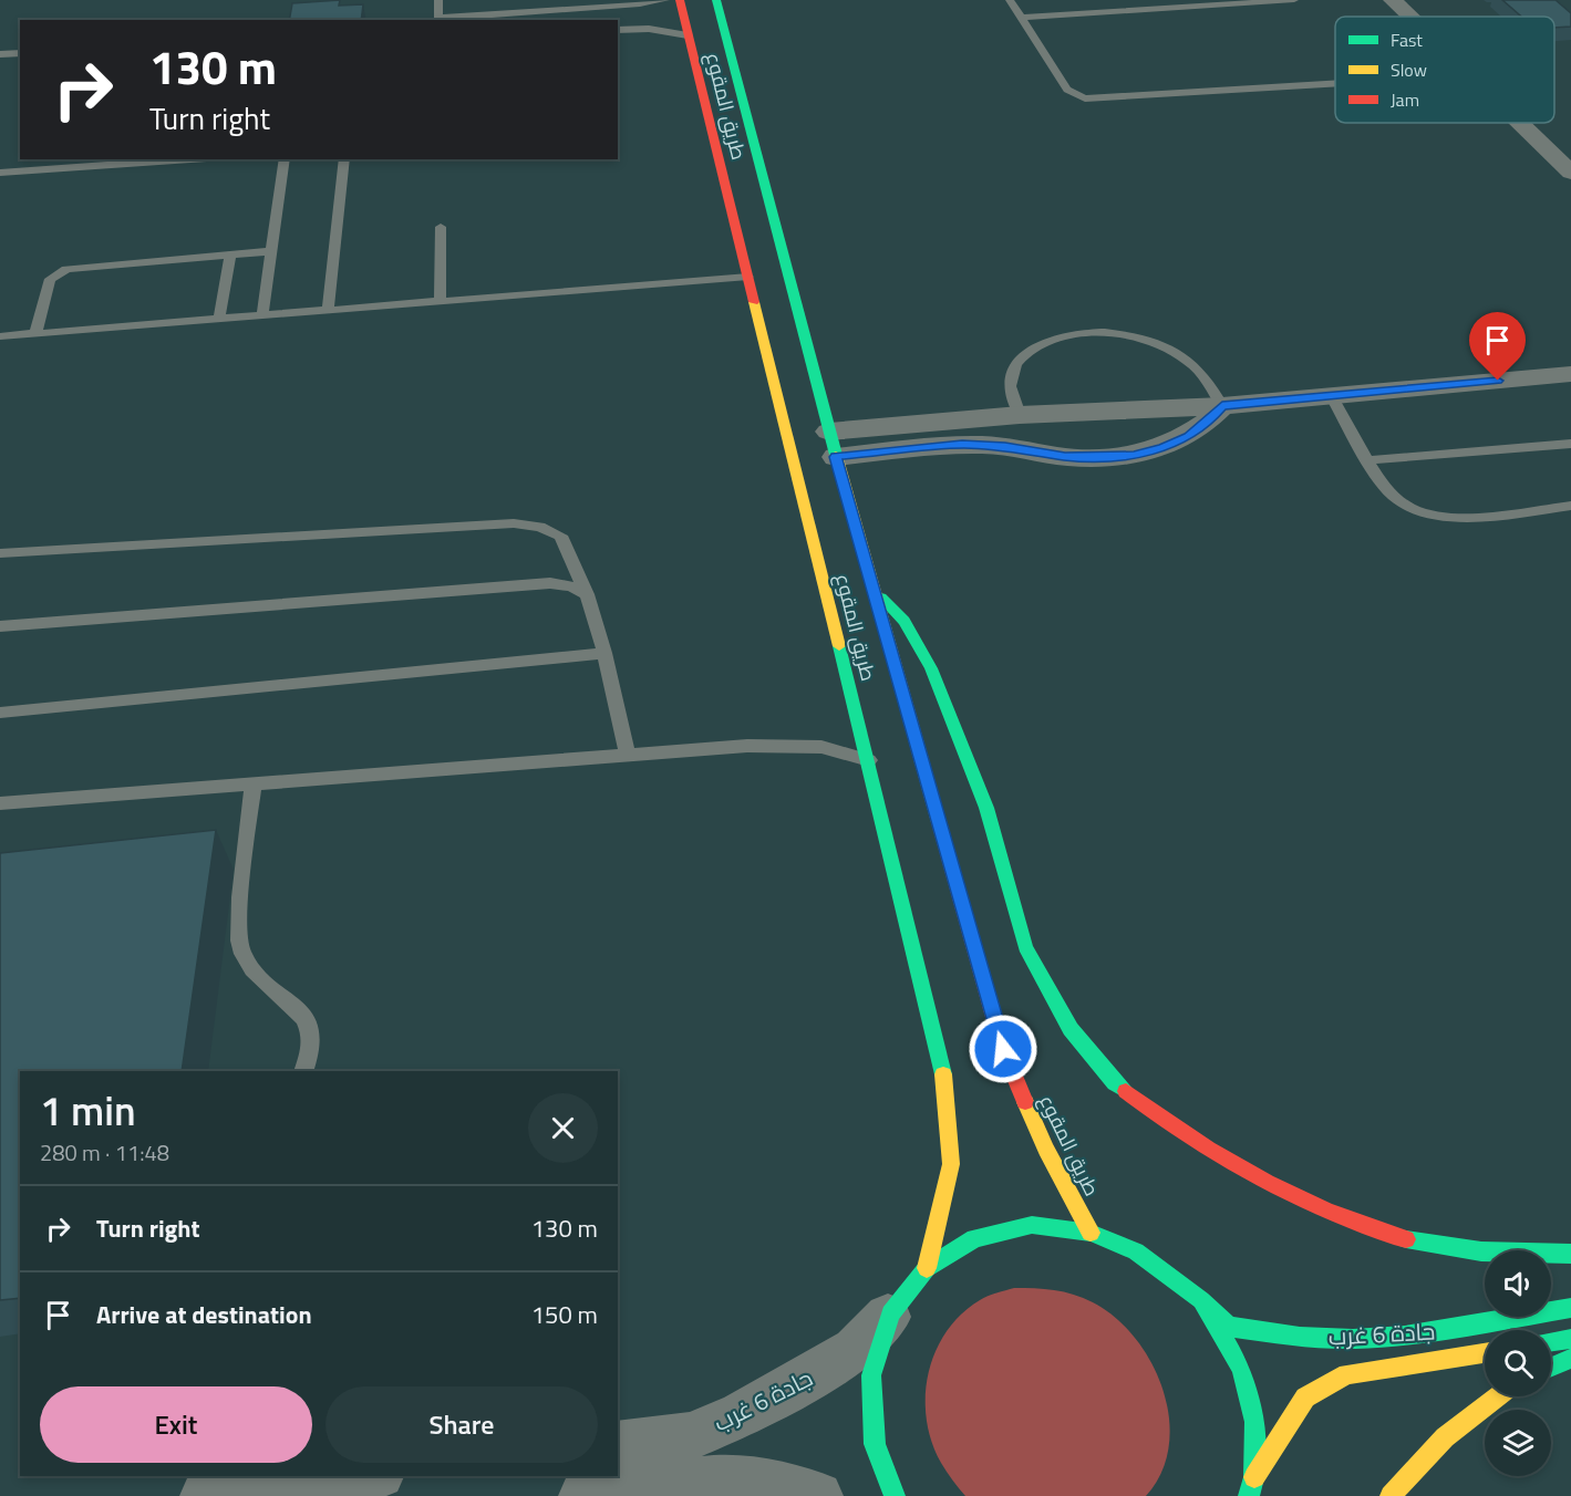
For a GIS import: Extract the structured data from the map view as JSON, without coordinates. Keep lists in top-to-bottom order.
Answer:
{
  "streets": {
    "main road": ["طريق المقوع", "جادة 6 غرب"]
  },
  "crossings": [
    ["طريق المقوع", "جادة 6 غرب"]
  ],
  "legend": ["Fast", "Slow", "Jam"],
  "page": {
    "turn": ["130 m", "Turn right"],
    "heading": ["1 min", "280 m · 11:48"],
    "list": [
      {
        "name": "Turn right",
        "value": "130 m"
      },
      {
        "name": "Arrive at destination",
        "value": "150 m"
      }
    ],
    "buttons": ["Exit", "Share"]
  }
}
